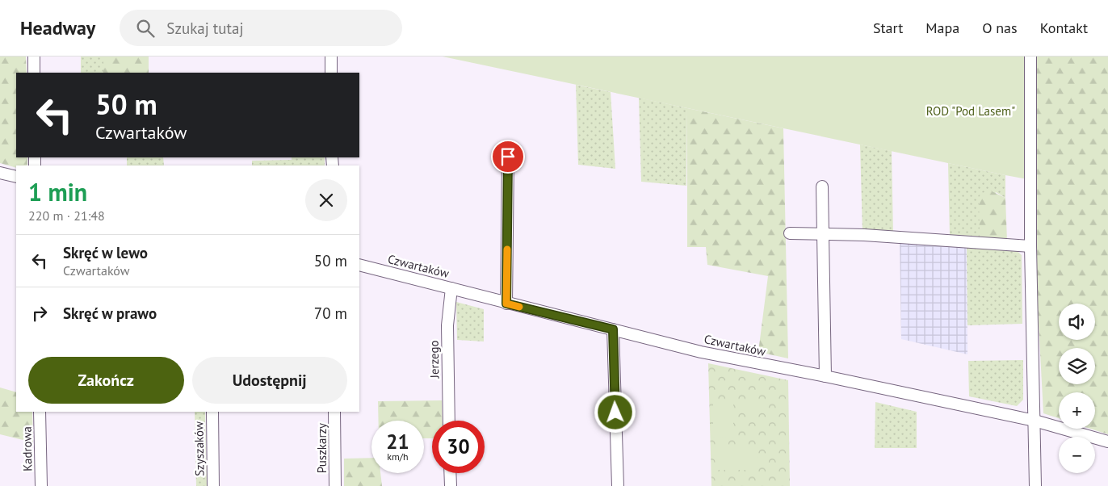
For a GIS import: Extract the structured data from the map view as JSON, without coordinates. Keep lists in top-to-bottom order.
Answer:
{
  "streets": {
    "street": [
      "Czwartaków",
      "Jerzego",
      "Puszkarzy",
      "Kadrowa",
      "Szyszaków"
    ]
  },
  "crossings": [
    ["Czwartaków", "Jerzego"]
  ],
  "parks": ["ROD \"Pod Lasem\""],
  "page": {
    "header": "Headway",
    "search": "Szukaj tutaj",
    "nav": [
      "Start",
      "Mapa",
      "O nas",
      "Kontakt"
    ],
    "turn": ["50 m", "Czwartaków"],
    "heading": ["1 min", "220 m · 21:48"],
    "list": [
      {
        "name": "Skręć w lewo",
        "note": "Czwartaków",
        "value": "50 m"
      },
      {
        "name": "Skręć w prawo",
        "value": "70 m"
      }
    ],
    "map_buttons": ["+", "−"],
    "buttons": ["Zakończ", "Udostępnij"],
    "speed": "21 km/h",
    "limit": "30"
  }
}
